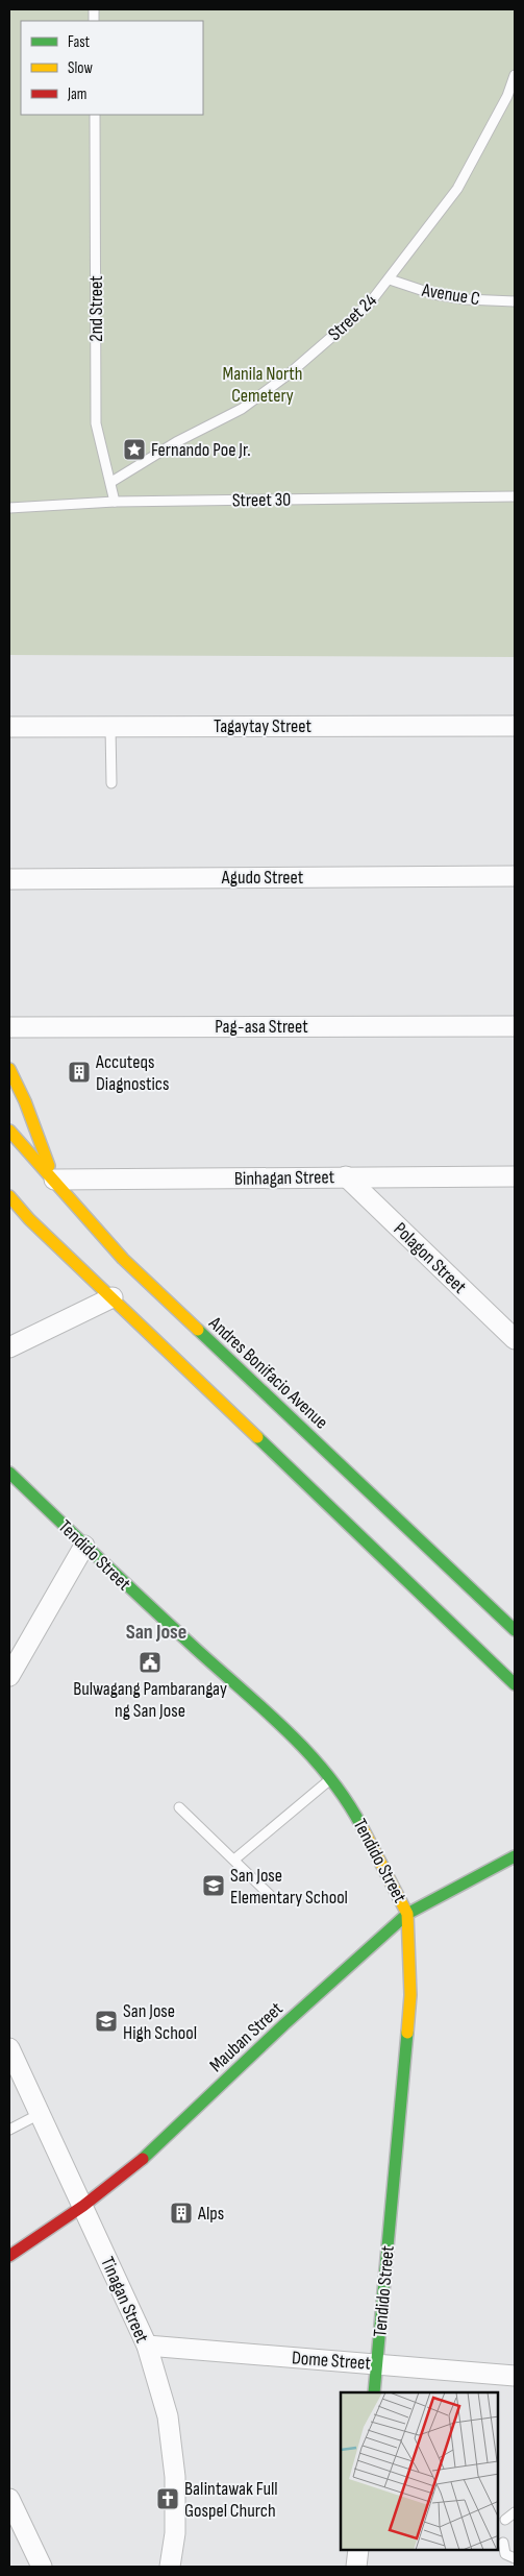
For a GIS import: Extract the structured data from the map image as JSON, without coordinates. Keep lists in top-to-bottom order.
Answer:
{
  "streets": {
    "street": [
      "Tagaytay Street",
      "Agudo Street",
      "Pag-asa Street",
      "Binhagan Street",
      "Polagon Street",
      "Andres Bonifacio Avenue",
      "Tendido Street",
      "Mauban Street",
      "Tinagan Street",
      "Dome Street"
    ],
    "lane": [
      "Avenue C",
      "2nd Street",
      "Street 24",
      "Street 30"
    ]
  },
  "crossings": [
    ["Avenue C", "Street 24"],
    ["2nd Street", "Street 24"],
    ["2nd Street", "Street 30"],
    ["Binhagan Street", "Polagon Street"],
    ["Binhagan Street", "Andres Bonifacio Avenue"],
    ["Tendido Street", "Mauban Street"],
    ["Tendido Street", "Dome Street"],
    ["Mauban Street", "Tinagan Street"],
    ["Tinagan Street", "Dome Street"]
  ],
  "districts": ["San Jose"],
  "parks": ["Manila North Cemetery"],
  "places": {
    "place": ["Fernando Poe Jr."],
    "building": ["Accuteqs Diagnostics", "Alps"],
    "public building": ["Bulwagang Pambarangay ng San Jose"],
    "school or university": ["San Jose Elementary School", "San Jose High School"],
    "church": ["Balintawak Full Gospel Church"]
  },
  "legend": ["Fast", "Slow", "Jam"]
}
